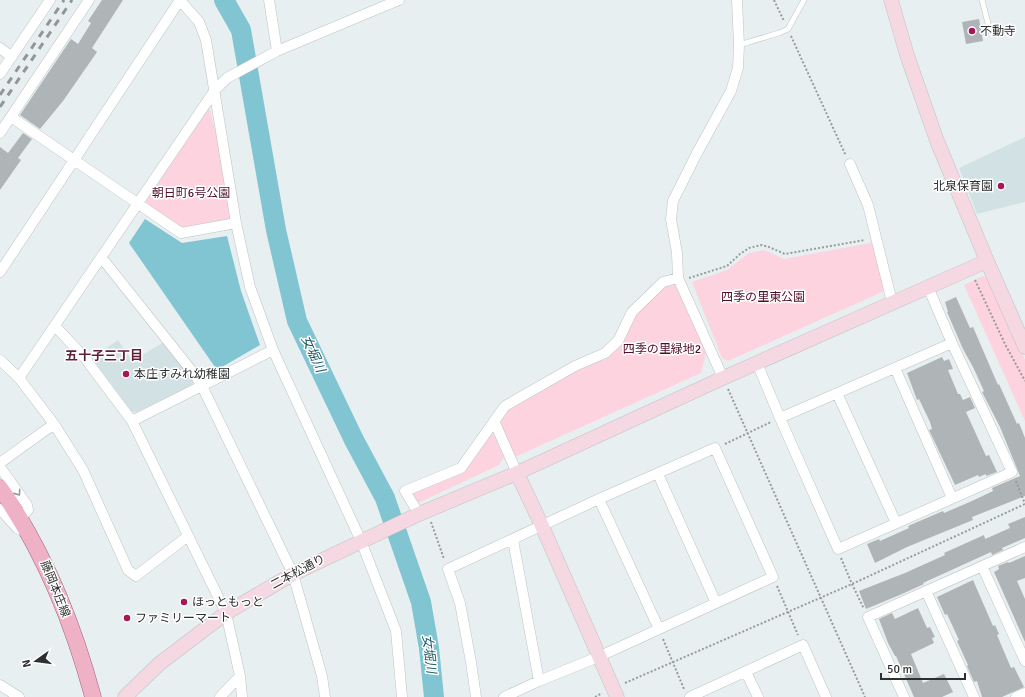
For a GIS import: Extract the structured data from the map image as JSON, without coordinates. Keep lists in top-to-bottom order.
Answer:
{
  "streets": {
    "main road": ["藤岡本庄線"],
    "street": ["二本松通り"]
  },
  "districts": ["五十子三丁目"],
  "water": ["女堀川"],
  "parks": ["朝日町6号公園", "四季の里東公園", "四季の里緑地2"],
  "places": [
    "不動寺",
    "北泉保育園",
    "本庄すみれ幼稚園",
    "ほっともっと",
    "ファミリーマート"
  ],
  "scale_bar": "50 m",
  "north": "left"
}
